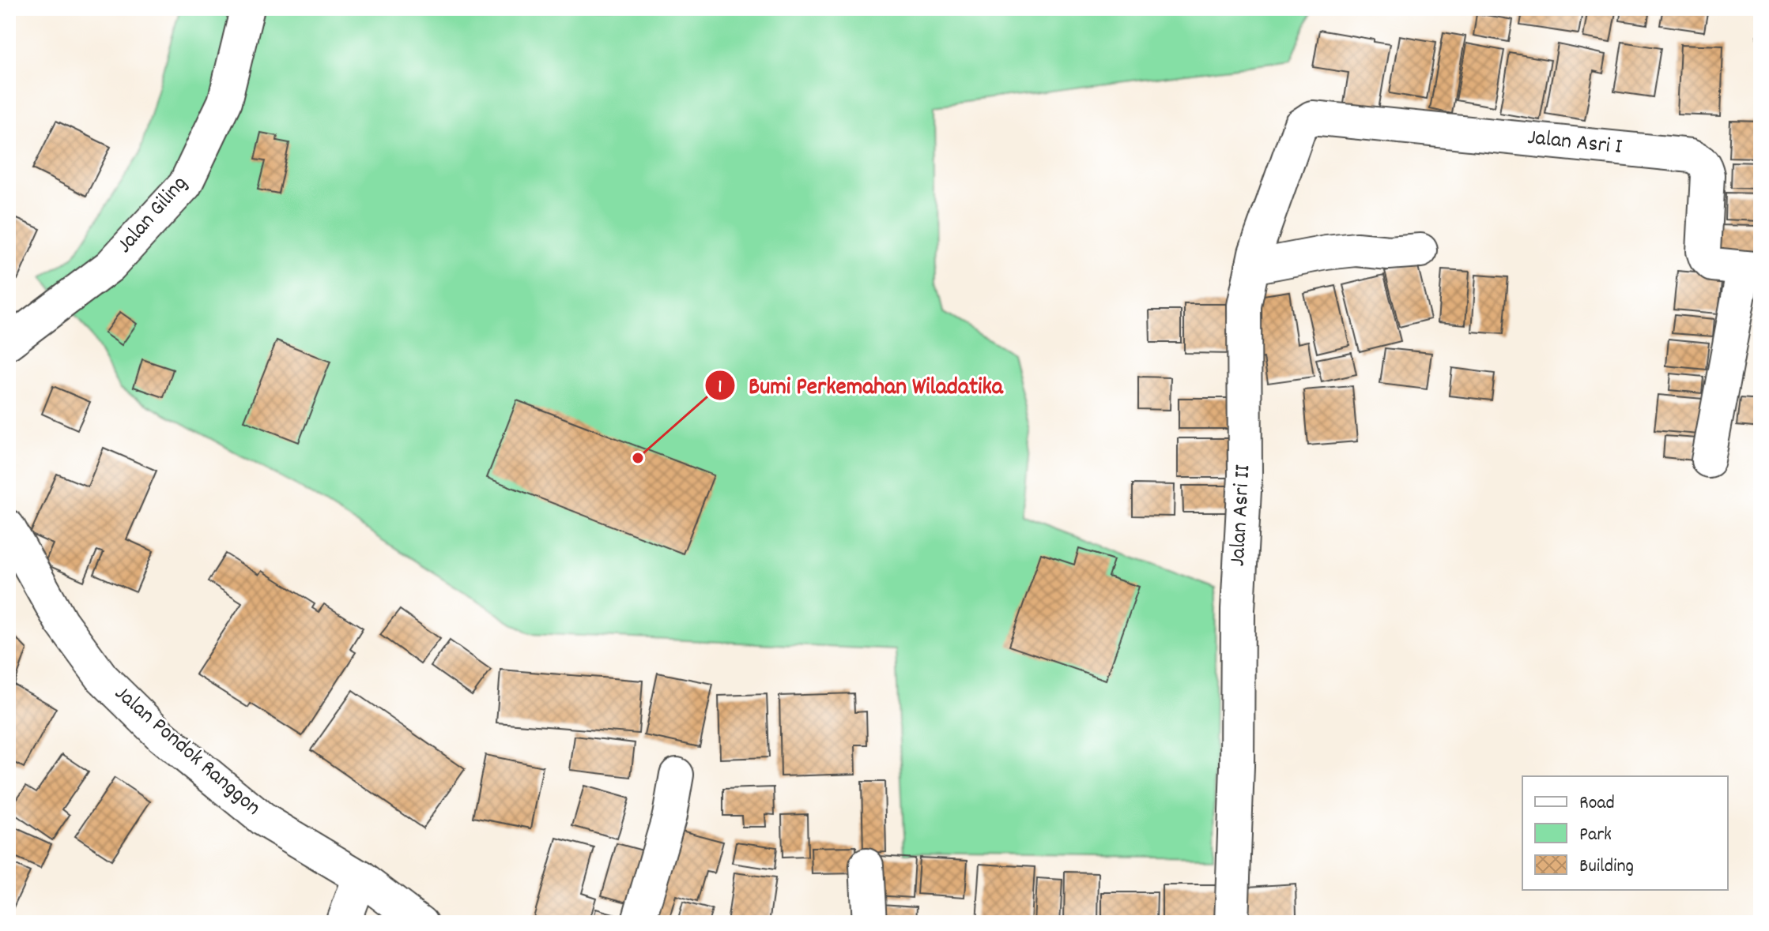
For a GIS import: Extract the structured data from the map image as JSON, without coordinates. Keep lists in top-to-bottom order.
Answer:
{
  "streets": {
    "street": [
      "Jalan Asri I",
      "Jalan Giling",
      "Jalan Asri II",
      "Jalan Pondok Ranggon"
    ]
  },
  "crossings": [
    ["Jalan Asri I", "Jalan Asri II"]
  ],
  "places": ["Bumi Perkemahan Wiladatika"],
  "legend": ["Road", "Park", "Building"]
}
